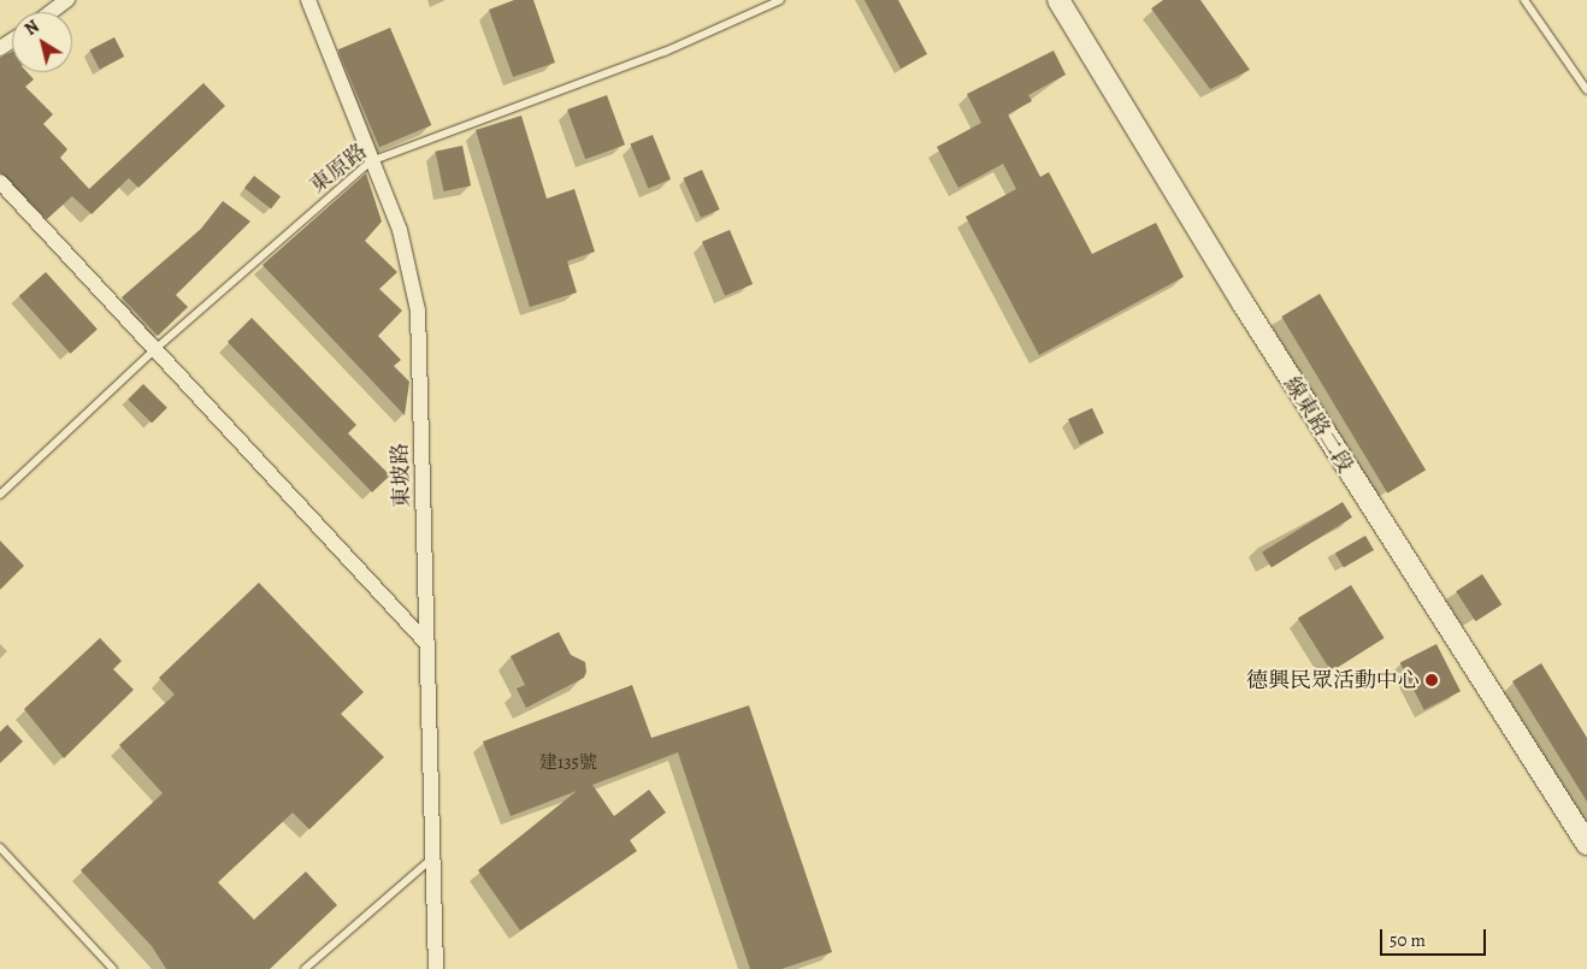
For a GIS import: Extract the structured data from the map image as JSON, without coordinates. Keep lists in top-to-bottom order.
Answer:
{
  "streets": {
    "main road": ["線東路二段"],
    "street": ["東坡路"],
    "lane": ["東原路"]
  },
  "crossings": [
    ["東原路", "東坡路"]
  ],
  "places": ["德興民眾活動中心"],
  "house_numbers": ["建135號"],
  "scale_bar": "50 m",
  "north": "top left"
}
